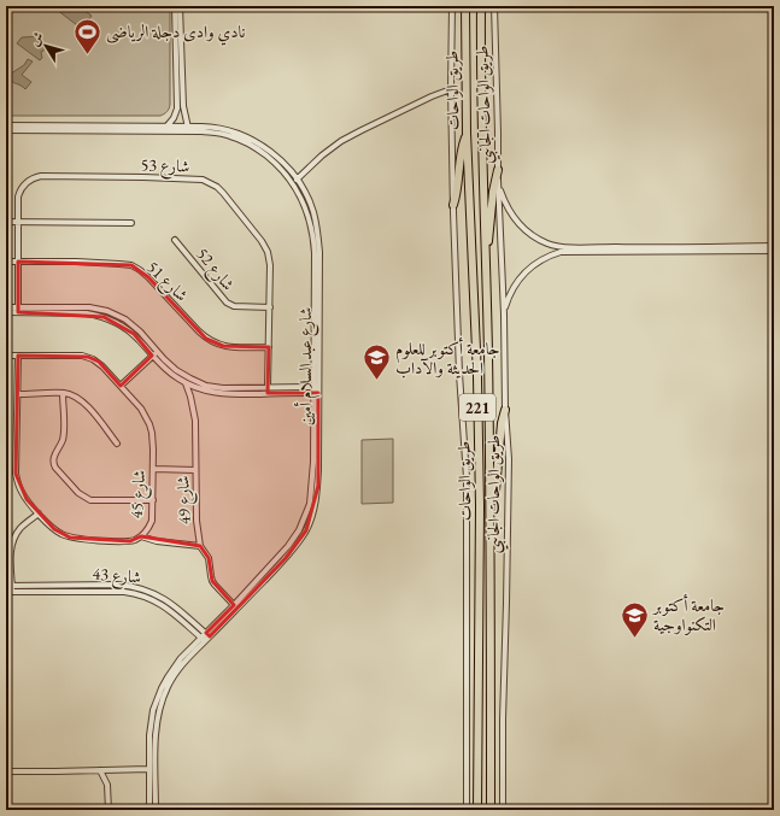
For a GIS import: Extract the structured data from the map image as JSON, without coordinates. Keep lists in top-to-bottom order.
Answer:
{
  "streets": {
    "highway": ["طريق الواحات", "221"],
    "street": [
      "طريق الواحات الجانبي",
      "شارع 53",
      "شارع 52",
      "شارع 51",
      "شارع عبد السلام أمين",
      "شارع 45",
      "شارع 49",
      "شارع 43"
    ]
  },
  "crossings": [
    ["شارع 53", "شارع 52"],
    ["شارع 53", "شارع 51"],
    ["شارع عبد السلام أمين", "شارع 49"],
    ["شارع عبد السلام أمين", "شارع 43"]
  ],
  "places": {
    "sports": ["نادي وادى دجلة الرياضى"],
    "school or university": ["جامعة أكتوبر للعلوم الحديثة والآداب", "جامعة أكتوبر التكنواوجية"]
  },
  "north": "top left"
}
